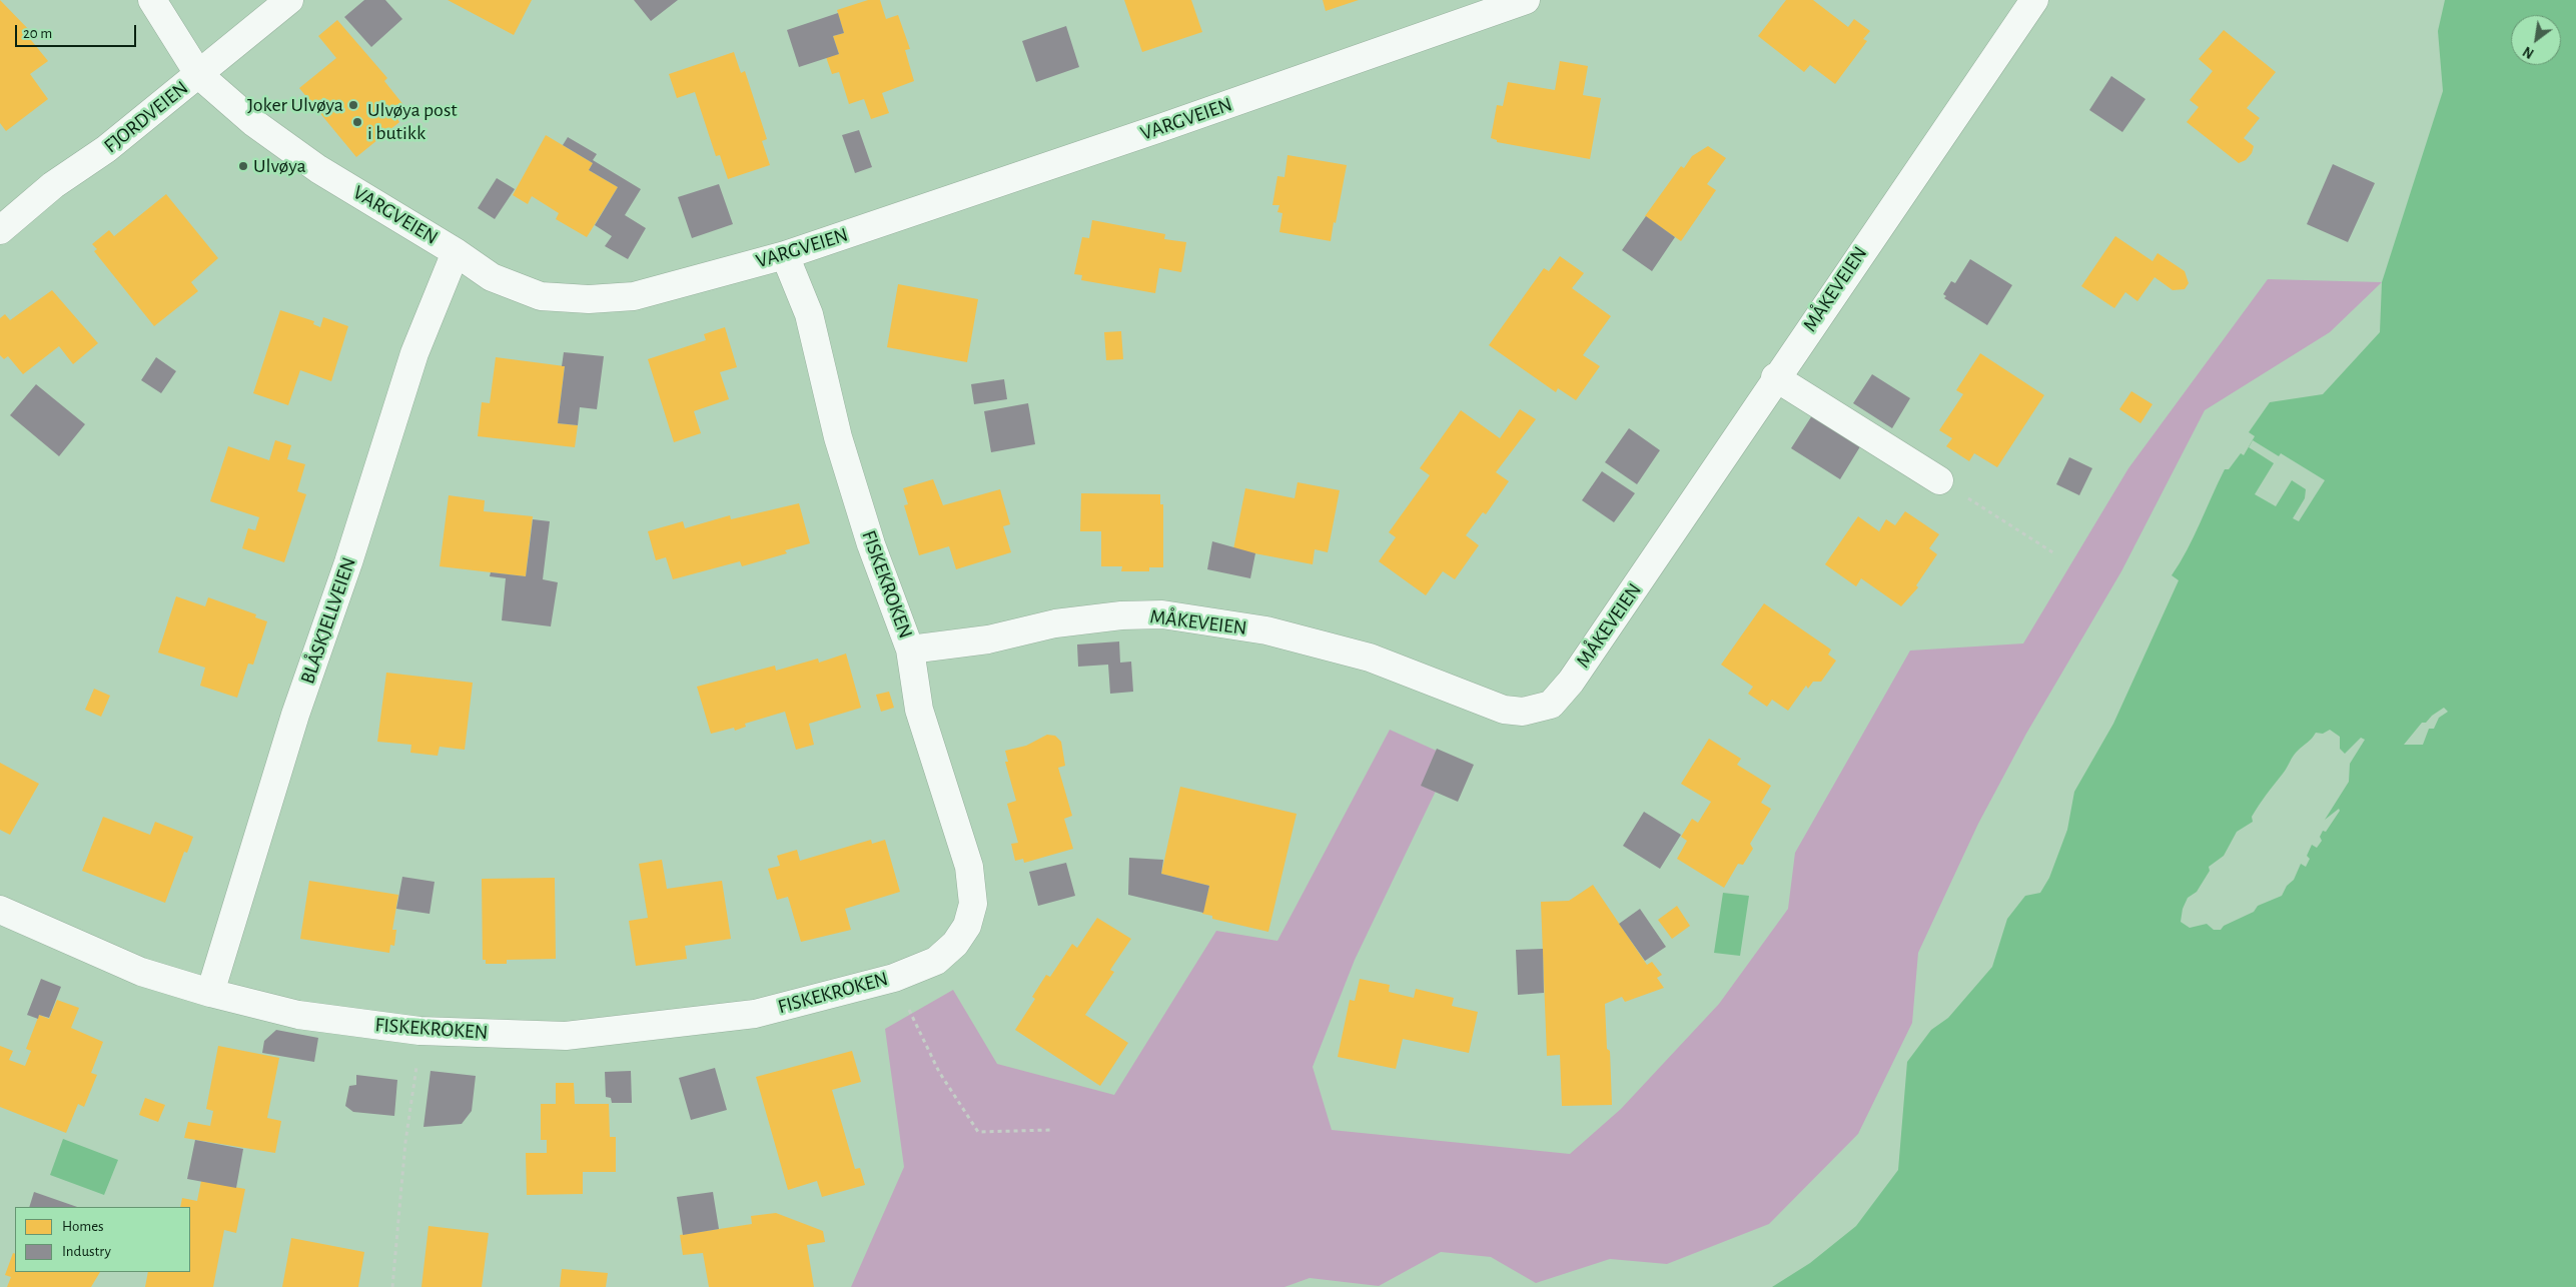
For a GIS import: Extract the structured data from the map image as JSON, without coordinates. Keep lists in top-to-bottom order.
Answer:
{
  "streets": {
    "street": [
      "FJORDVEIEN",
      "VARGVEIEN",
      "MÅKEVEIEN",
      "FISKEKROKEN",
      "BLÅSKJELLVEIEN"
    ]
  },
  "crossings": [
    ["FJORDVEIEN", "VARGVEIEN"],
    ["VARGVEIEN", "FISKEKROKEN"],
    ["VARGVEIEN", "BLÅSKJELLVEIEN"],
    ["MÅKEVEIEN", "FISKEKROKEN"],
    ["FISKEKROKEN", "BLÅSKJELLVEIEN"]
  ],
  "places": ["Joker Ulvøya", "Ulvøya post i butikk", "Ulvøya"],
  "legend": ["Homes", "Industry"],
  "scale_bar": "20 m",
  "north": "bottom left"
}
